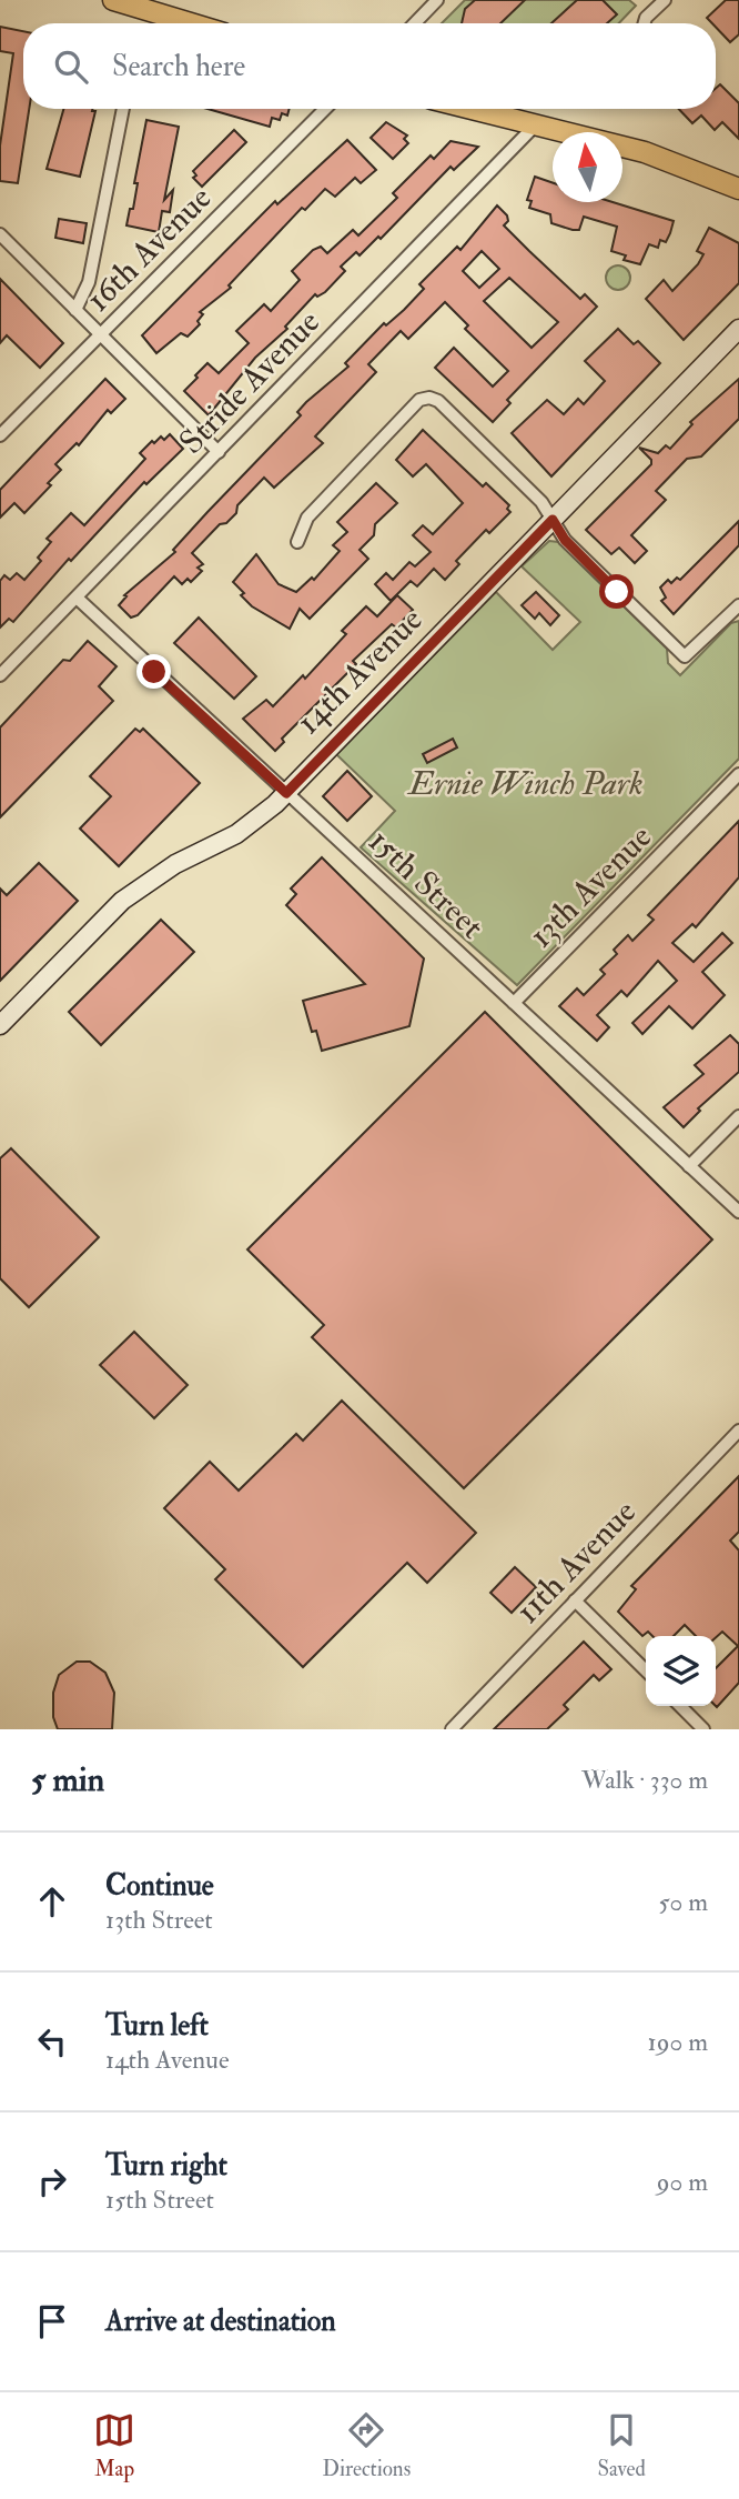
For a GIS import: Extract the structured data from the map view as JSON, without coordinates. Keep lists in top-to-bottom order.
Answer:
{
  "streets": {
    "street": [
      "16th Avenue",
      "Stride Avenue",
      "14th Avenue",
      "15th Street",
      "13th Avenue",
      "11th Avenue"
    ]
  },
  "crossings": [
    ["Stride Avenue", "15th Street"],
    ["14th Avenue", "15th Street"],
    ["15th Street", "13th Avenue"]
  ],
  "parks": ["Ernie Winch Park"],
  "north": "top",
  "page": {
    "search": "Search here",
    "heading": ["5 min", "Walk · 330 m"],
    "list": [
      ["Continue", "13th Street", "50 m"],
      ["Turn left", "14th Avenue", "190 m"],
      ["Turn right", "15th Street", "90 m"],
      "Arrive at destination"
    ],
    "nav": ["Map", "Directions", "Saved"]
  }
}
